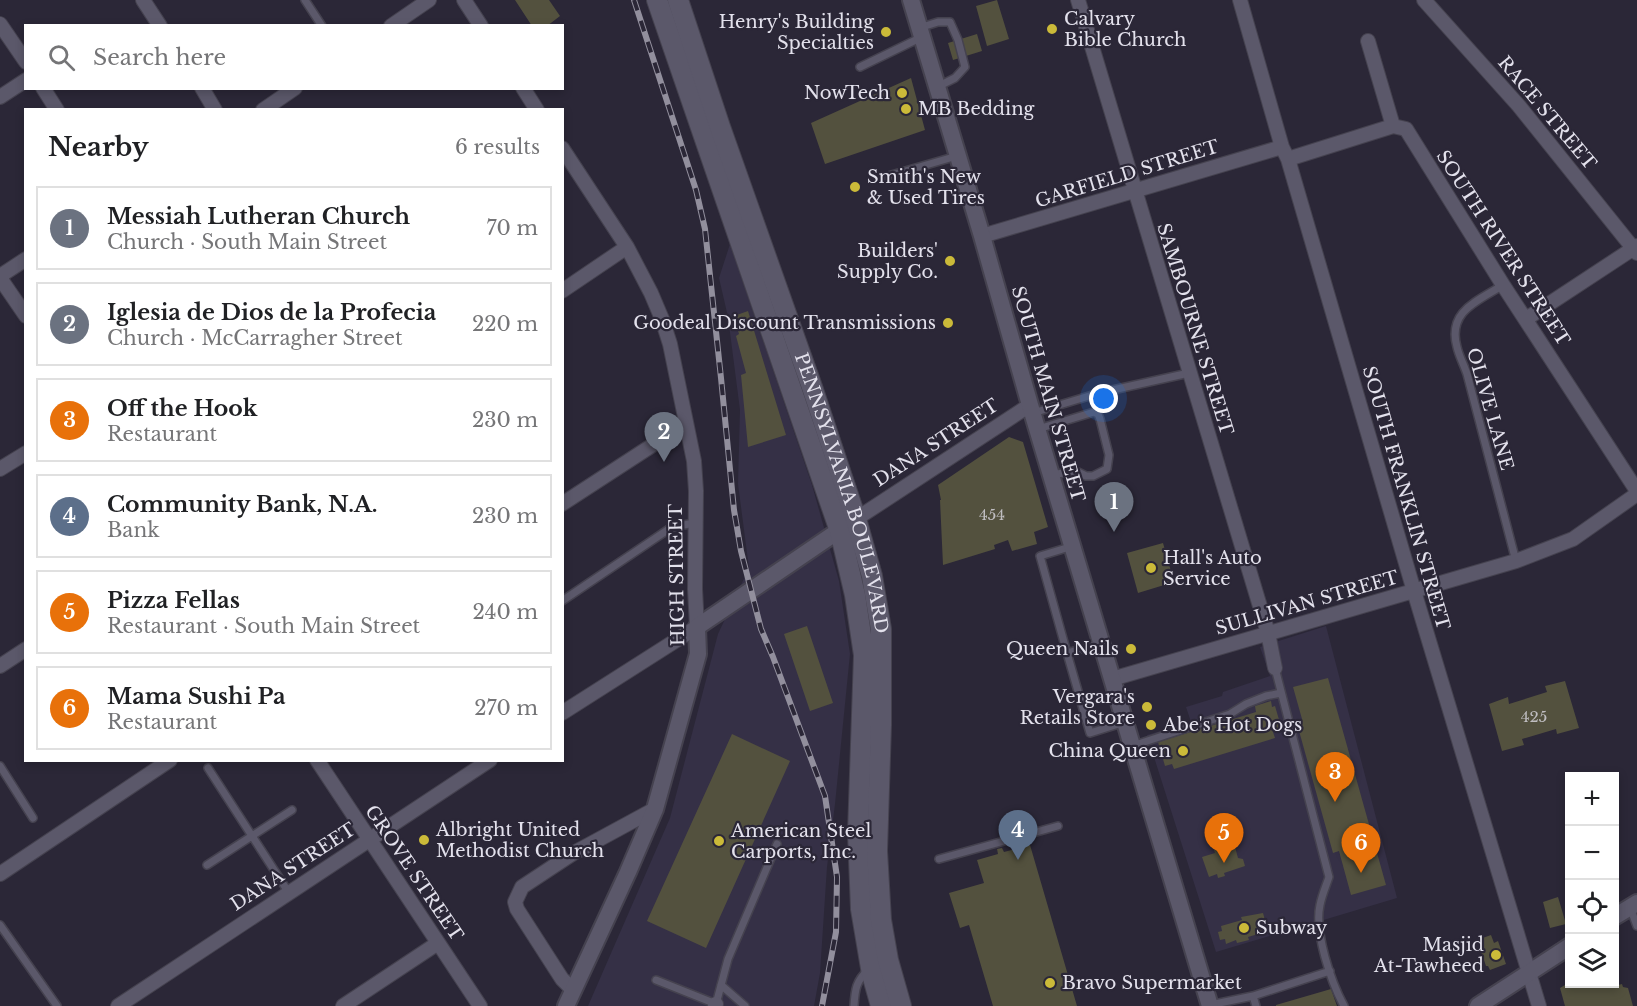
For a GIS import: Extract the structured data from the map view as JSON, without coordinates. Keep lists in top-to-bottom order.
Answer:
{
  "streets": {
    "main road": ["PENNSYLVANIA BOULEVARD"],
    "street": [
      "RACE STREET",
      "GARFIELD STREET",
      "SOUTH RIVER STREET",
      "SAMBOURNE STREET",
      "SOUTH MAIN STREET",
      "DANA STREET",
      "SOUTH FRANKLIN STREET",
      "HIGH STREET",
      "SULLIVAN STREET",
      "GROVE STREET"
    ],
    "lane": ["OLIVE LANE"]
  },
  "crossings": [
    ["GARFIELD STREET", "SAMBOURNE STREET"],
    ["GARFIELD STREET", "SOUTH MAIN STREET"],
    ["GARFIELD STREET", "SOUTH FRANKLIN STREET"],
    ["SOUTH RIVER STREET", "OLIVE LANE"],
    ["SOUTH RIVER STREET", "SULLIVAN STREET"],
    ["SAMBOURNE STREET", "SULLIVAN STREET"],
    ["SOUTH MAIN STREET", "DANA STREET"],
    ["SOUTH MAIN STREET", "SULLIVAN STREET"],
    ["OLIVE LANE", "SULLIVAN STREET"],
    ["DANA STREET", "PENNSYLVANIA BOULEVARD"],
    ["DANA STREET", "HIGH STREET"],
    ["DANA STREET", "GROVE STREET"],
    ["SOUTH FRANKLIN STREET", "SULLIVAN STREET"]
  ],
  "places": [
    "Calvary Bible Church",
    "Henry's Building Specialties",
    "NowTech",
    "MB Bedding",
    "Smith's New & Used Tires",
    "Builders' Supply Co.",
    "Goodeal Discount Transmissions",
    "Hall's Auto Service",
    "Queen Nails",
    "Vergara's Retails Store",
    "Abe's Hot Dogs",
    "China Queen",
    "Albright United Methodist Church",
    "American Steel Carports, Inc.",
    "Subway",
    "Masjid At-Tawheed",
    "Bravo Supermarket"
  ],
  "house_numbers": ["454", "425"],
  "page": {
    "search": "Search here",
    "heading": ["Nearby", "6 results"],
    "list": [
      {
        "mark": "1",
        "name": "Messiah Lutheran Church",
        "note": "Church · South Main Street",
        "value": "70 m"
      },
      {
        "mark": "2",
        "name": "Iglesia de Dios de la Profecia",
        "note": "Church · McCarragher Street",
        "value": "220 m"
      },
      {
        "mark": "3",
        "name": "Off the Hook",
        "note": "Restaurant",
        "value": "230 m"
      },
      {
        "mark": "4",
        "name": "Community Bank, N.A.",
        "note": "Bank",
        "value": "230 m"
      },
      {
        "mark": "5",
        "name": "Pizza Fellas",
        "note": "Restaurant · South Main Street",
        "value": "240 m"
      },
      {
        "mark": "6",
        "name": "Mama Sushi Pa",
        "note": "Restaurant",
        "value": "270 m"
      }
    ],
    "pins": [
      "2",
      "1",
      "3",
      "4",
      "5",
      "6"
    ],
    "map_buttons": ["+", "−"]
  }
}
